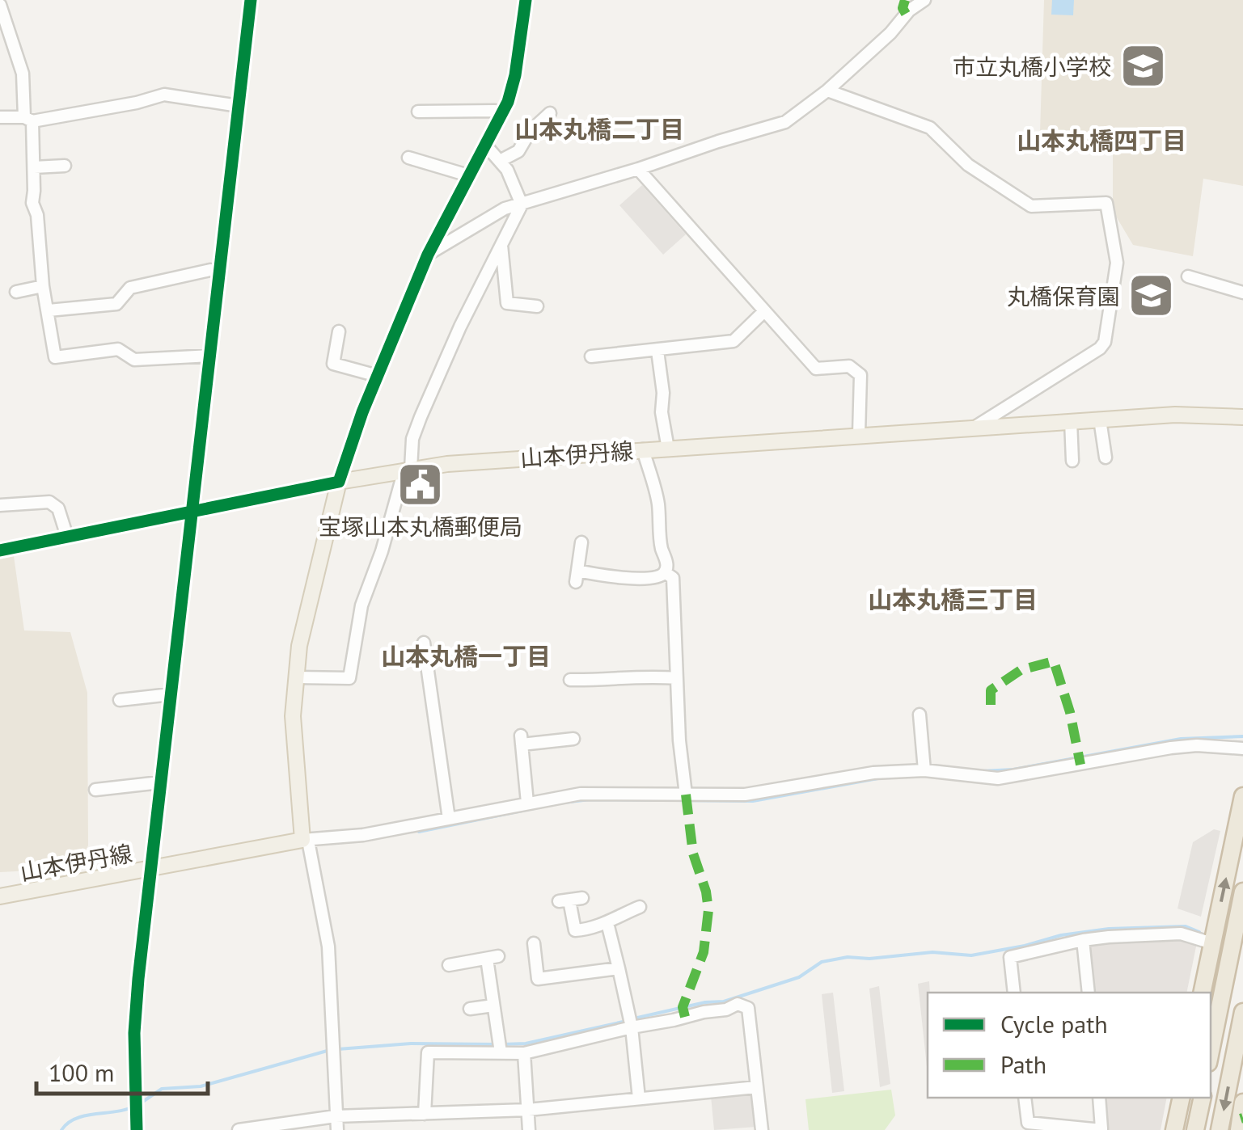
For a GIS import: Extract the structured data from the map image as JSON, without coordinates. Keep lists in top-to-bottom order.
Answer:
{
  "streets": {
    "main road": ["山本伊丹線"]
  },
  "districts": [
    "山本丸橋二丁目",
    "山本丸橋四丁目",
    "山本丸橋三丁目",
    "山本丸橋一丁目"
  ],
  "places": {
    "school or university": ["市立丸橋小学校", "丸橋保育園"],
    "public building": ["宝塚山本丸橋郵便局"]
  },
  "legend": ["Cycle path", "Path"],
  "scale_bar": "100 m"
}
